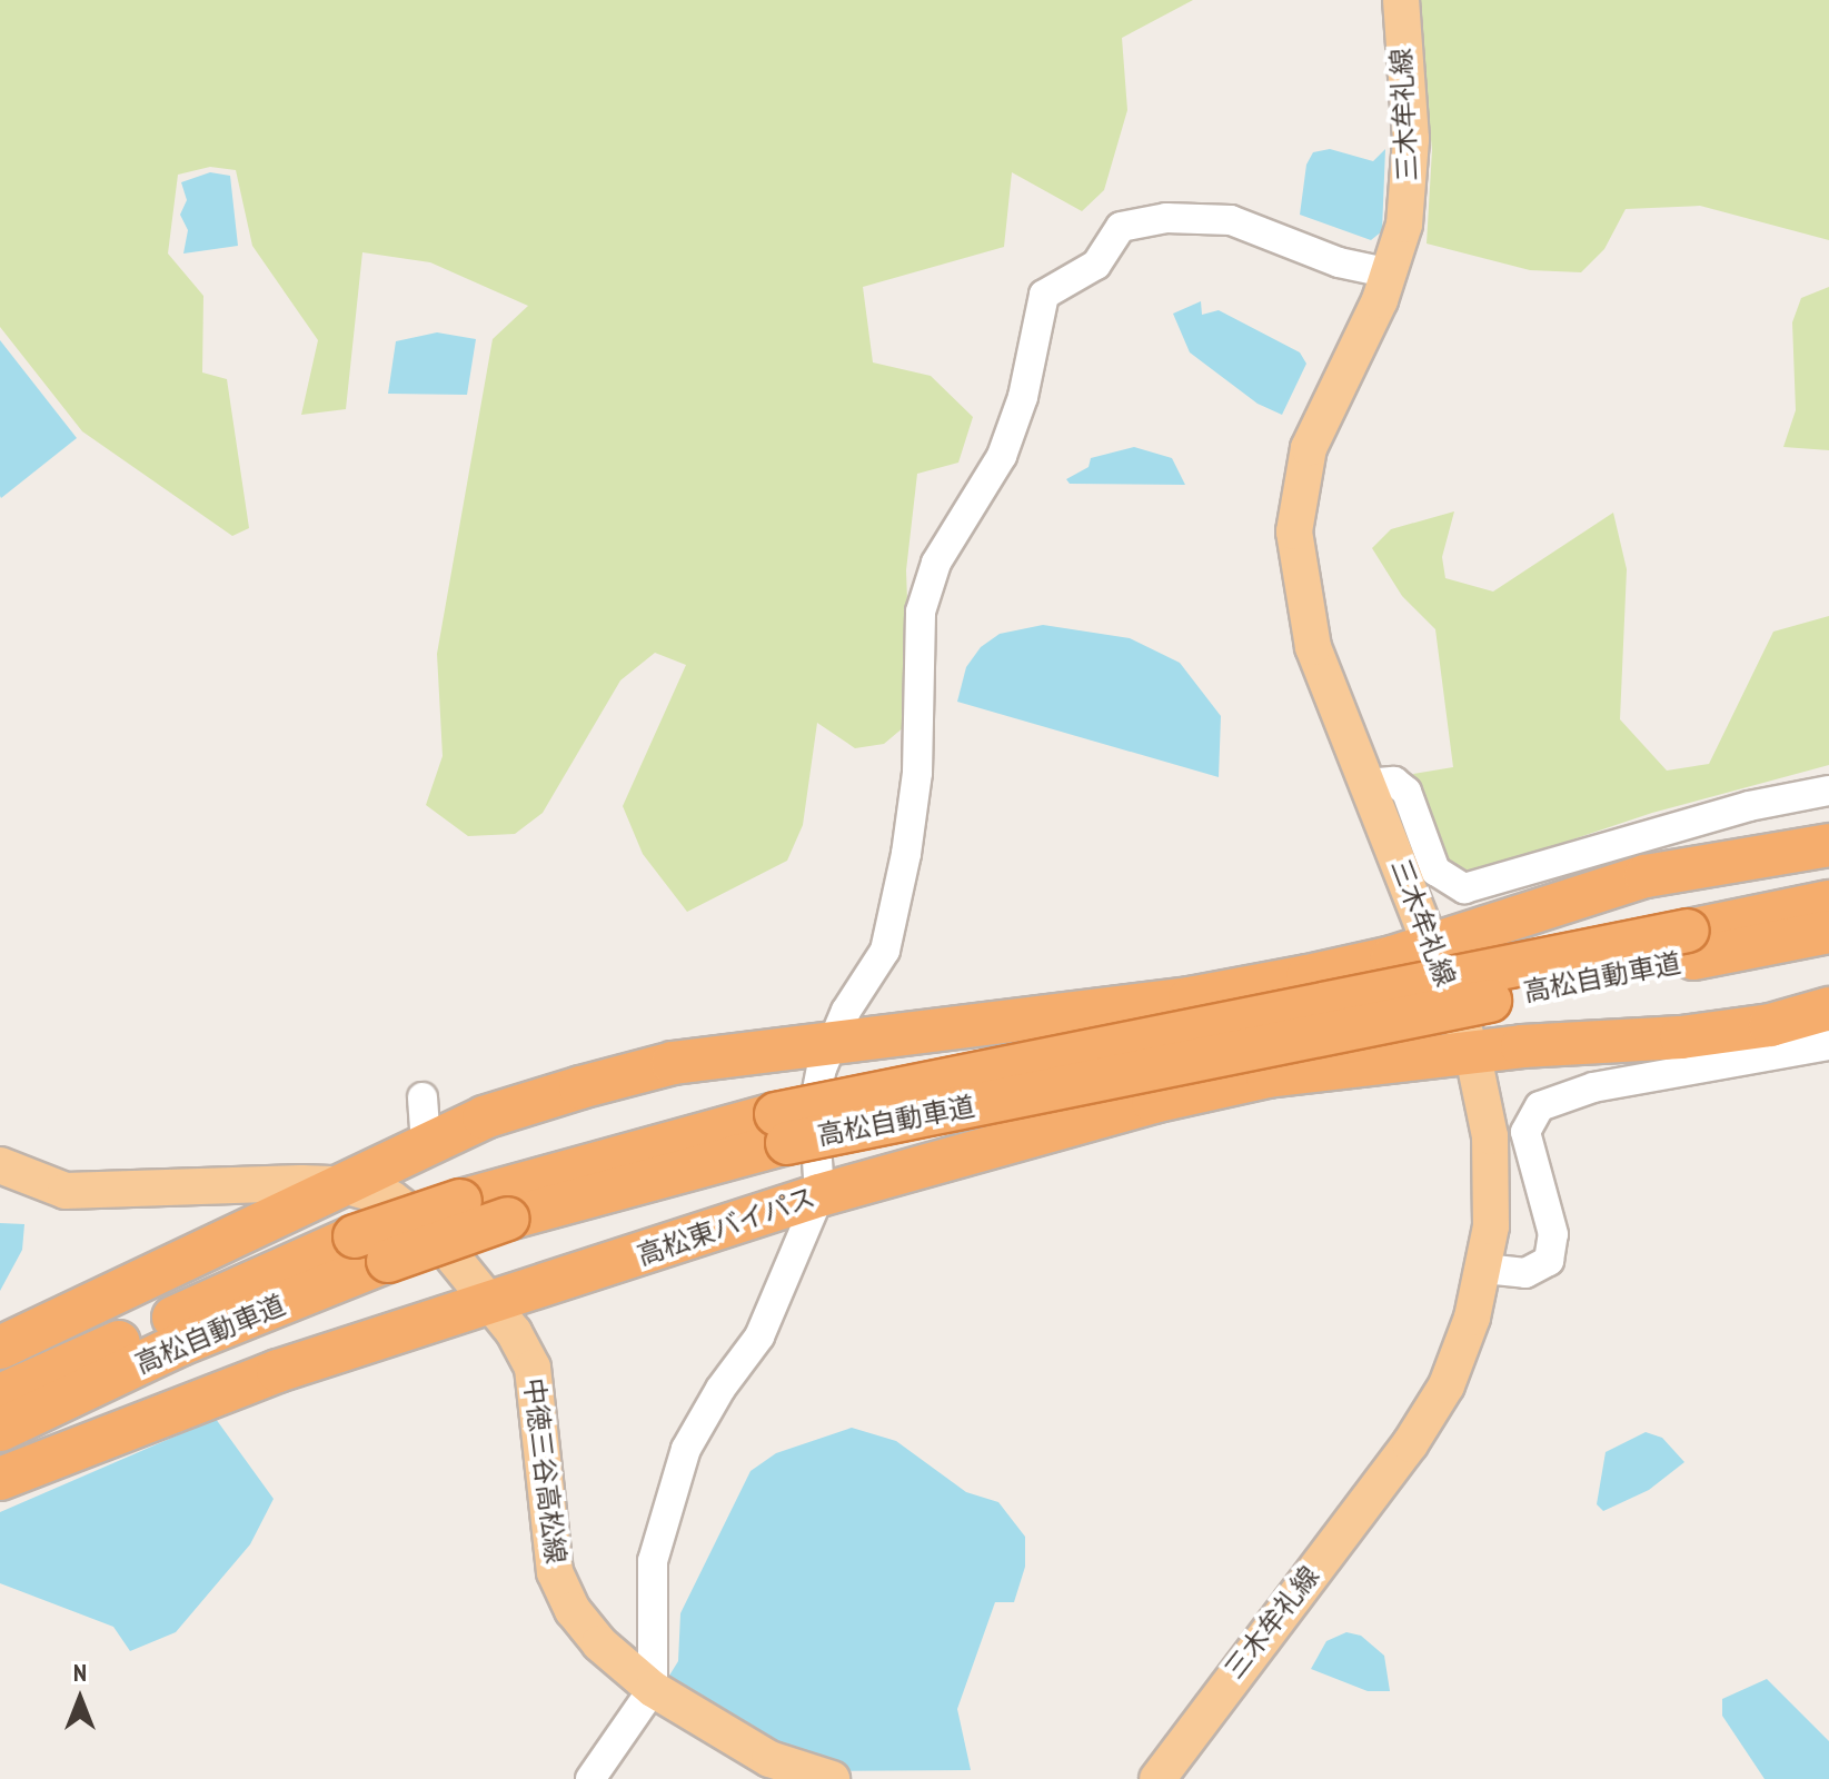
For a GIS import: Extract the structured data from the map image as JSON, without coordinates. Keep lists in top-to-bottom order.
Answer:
{
  "streets": {
    "highway": ["高松自動車道", "高松東バイパス"],
    "main road": ["三木牟礼線", "中徳三谷高松線"]
  },
  "crossings": [
    ["三木牟礼線", "高松東バイパス"],
    ["高松東バイパス", "中徳三谷高松線"]
  ],
  "north": "top"
}
